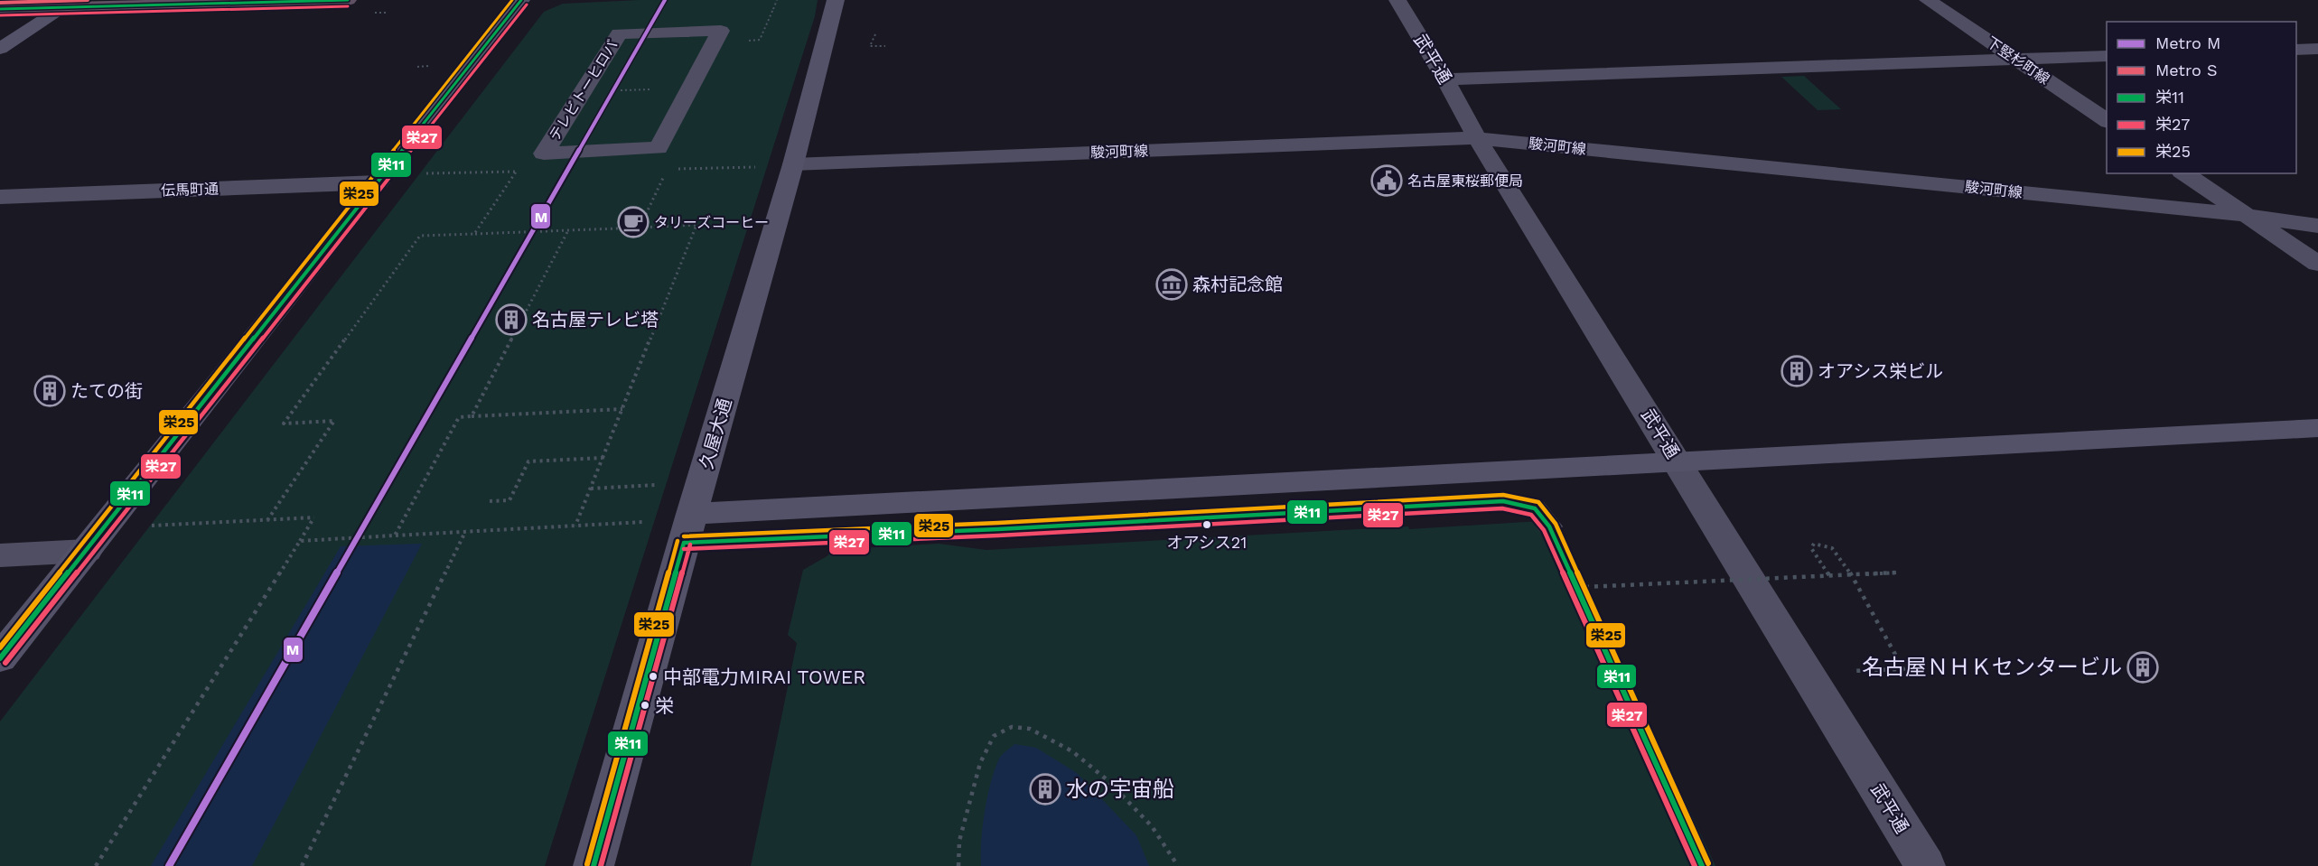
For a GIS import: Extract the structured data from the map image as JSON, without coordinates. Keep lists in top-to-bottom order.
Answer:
{
  "streets": {
    "street": [
      "武平通",
      "下竪杉町線",
      "テレビトーヒロバ",
      "駿河町線",
      "伝馬町通",
      "久屋大通"
    ]
  },
  "crossings": [
    ["武平通", "駿河町線"],
    ["駿河町線", "久屋大通"]
  ],
  "places": {
    "public building": ["名古屋東桜郵便局"],
    "cafe": ["タリーズコーヒー"],
    "museum": ["森村記念館"],
    "building": [
      "名古屋テレビ塔",
      "オアシス栄ビル",
      "たての街",
      "名古屋ＮＨＫセンタービル",
      "水の宇宙船"
    ],
    "other": ["オアシス21", "中部電力MIRAI TOWER", "栄"]
  },
  "lines": [
    "metro line M",
    "metro line S",
    "transit line 栄11",
    "transit line 栄25",
    "transit line 栄27"
  ],
  "legend": [
    "Metro M",
    "Metro S",
    "栄11",
    "栄27",
    "栄25"
  ]
}
